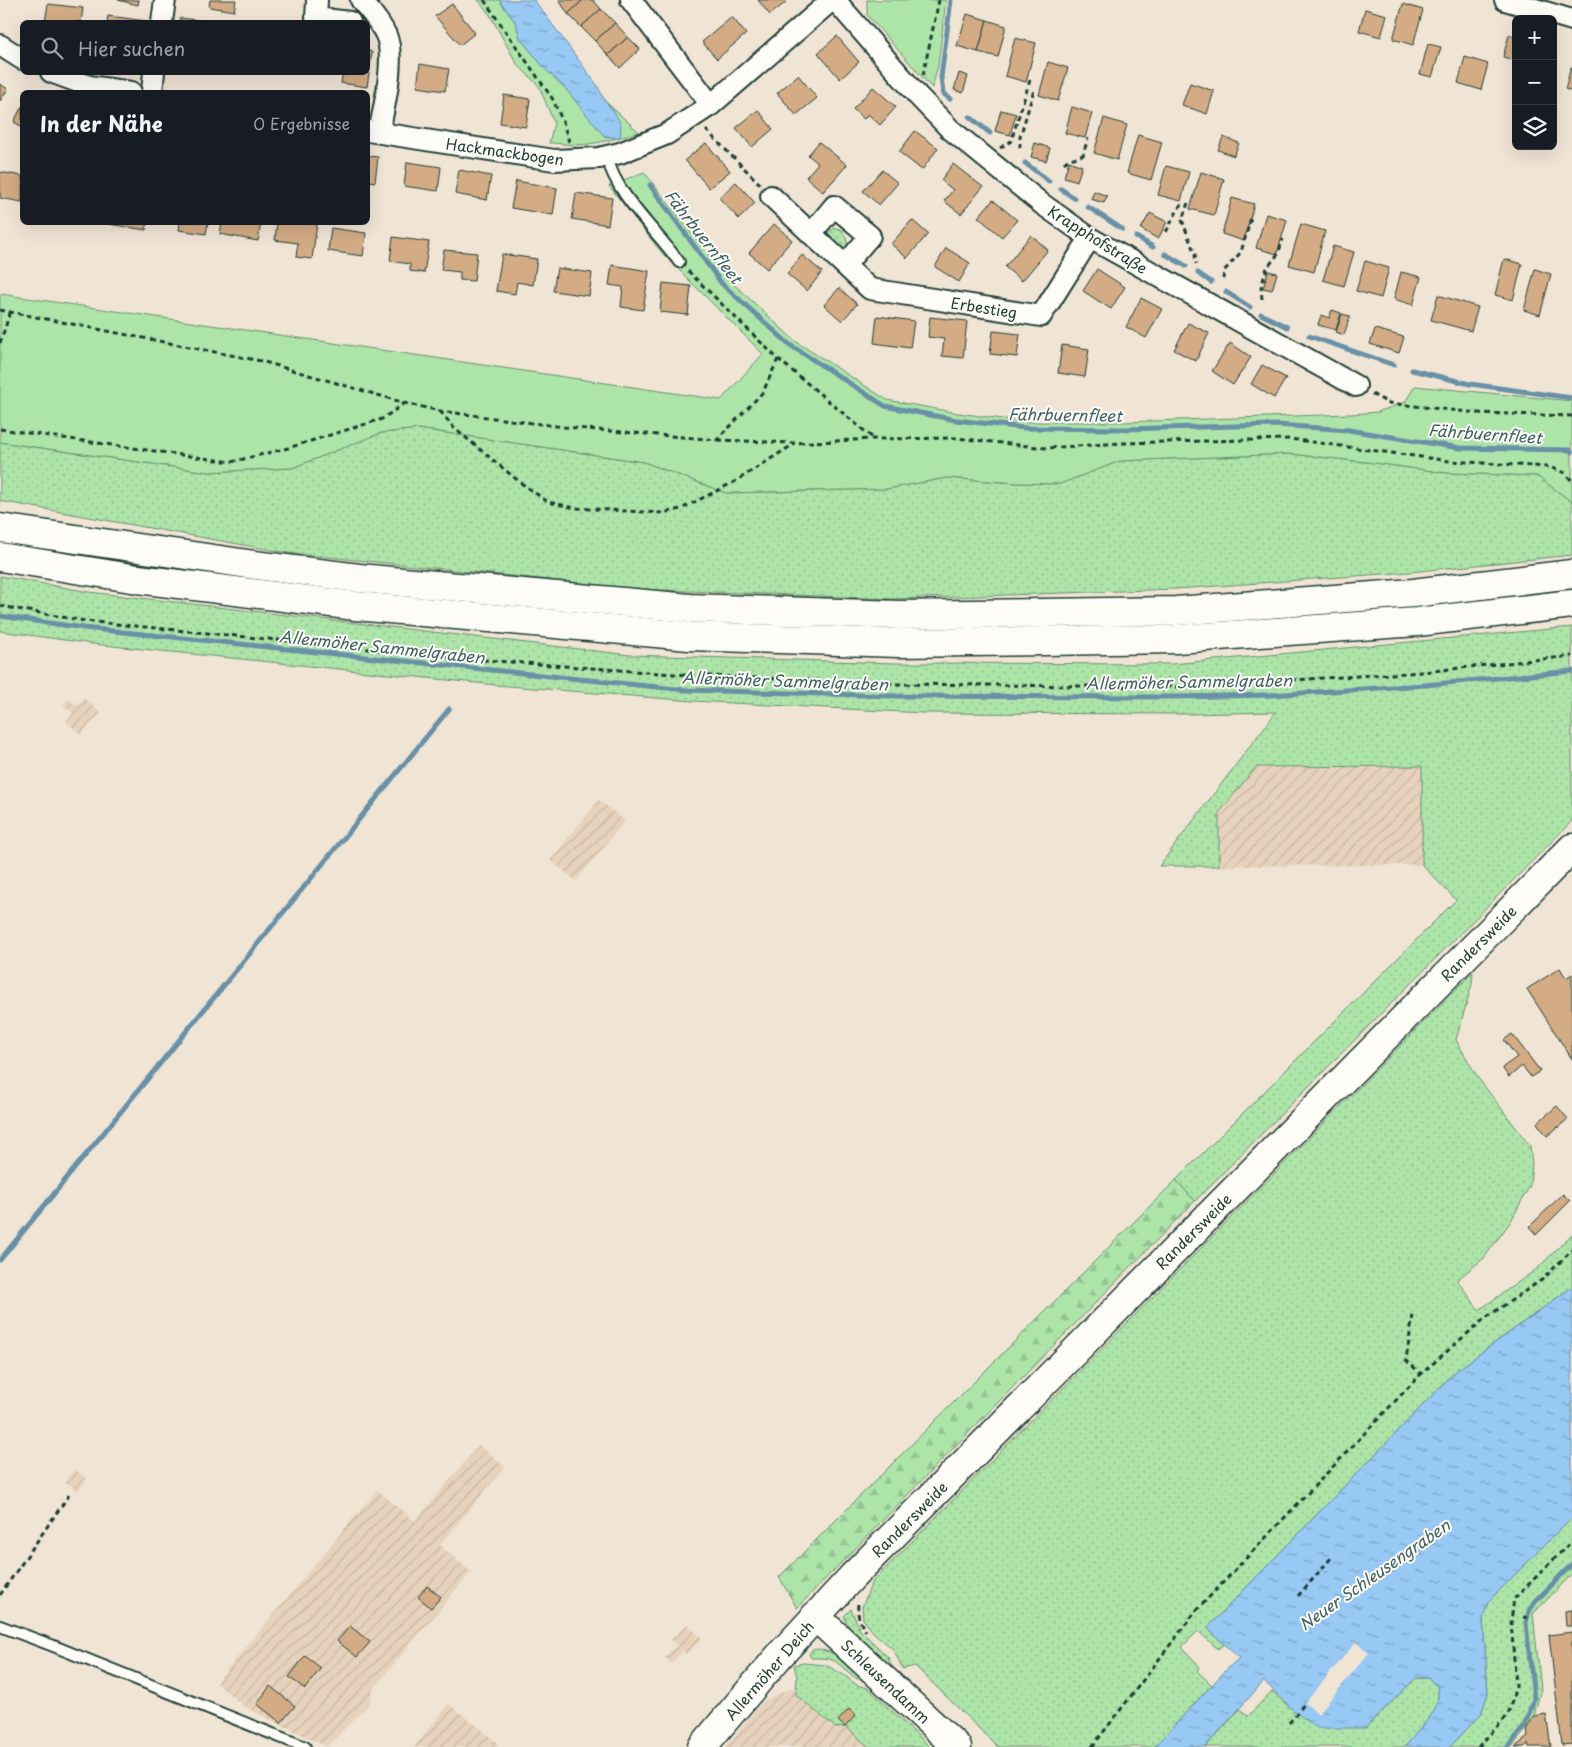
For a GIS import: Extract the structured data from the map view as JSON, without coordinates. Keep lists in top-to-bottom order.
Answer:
{
  "streets": {
    "main road": ["Randersweide", "Allermöher Deich", "Schleusendamm"],
    "street": ["Hackmackbogen", "Krapphofstraße", "Erbestieg"]
  },
  "crossings": [
    ["Hackmackbogen", "Krapphofstraße"],
    ["Krapphofstraße", "Erbestieg"],
    ["Randersweide", "Allermöher Deich"],
    ["Randersweide", "Schleusendamm"],
    ["Allermöher Deich", "Schleusendamm"]
  ],
  "water": ["Fährbuernfleet", "Allermöher Sammelgraben", "Neuer Schleusengraben"],
  "page": {
    "map_buttons": ["+", "−"],
    "search": "Hier suchen",
    "heading": ["In der Nähe", "0 Ergebnisse"]
  }
}
